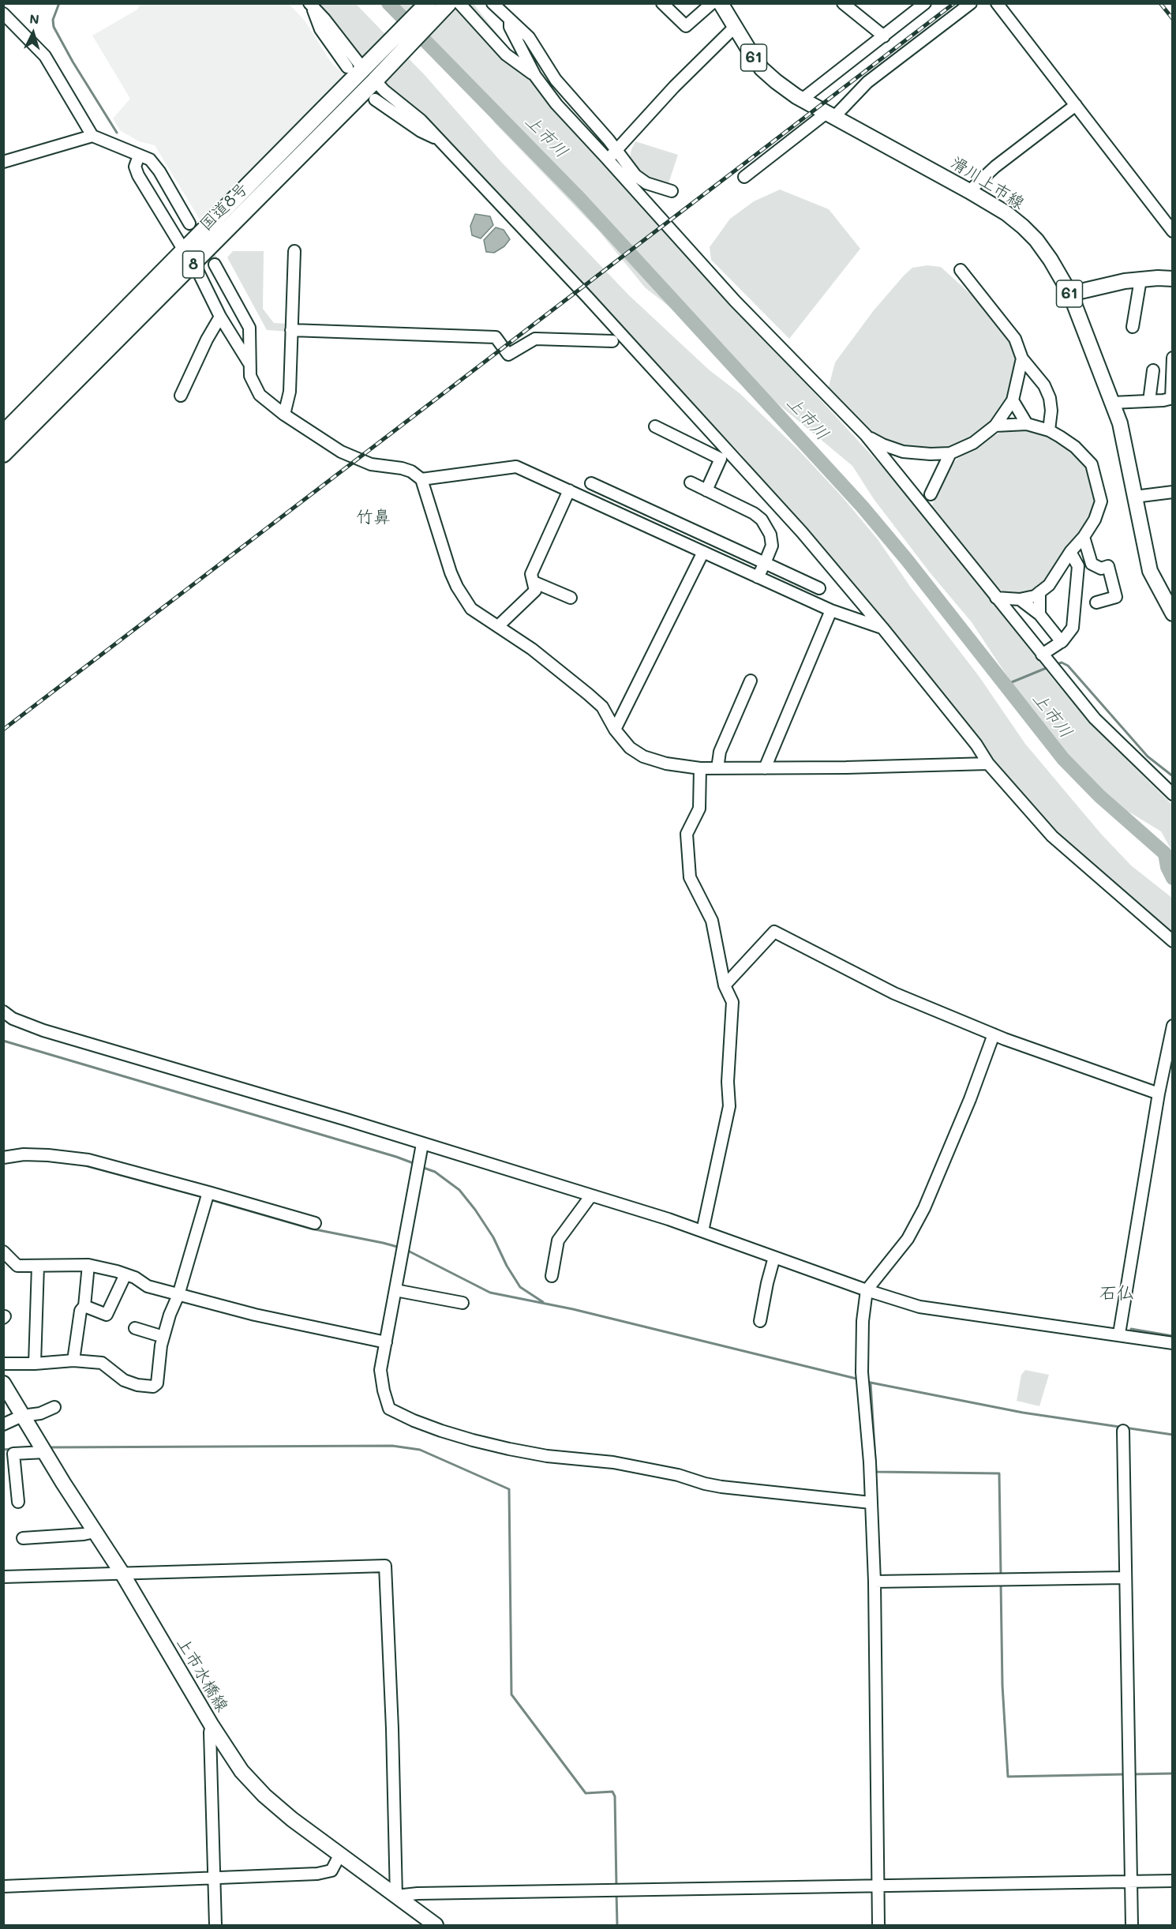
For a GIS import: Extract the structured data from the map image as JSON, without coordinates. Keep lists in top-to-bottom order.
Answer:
{
  "streets": {
    "highway": ["国道8号", "8"],
    "main road": ["61", "滑川上市線", "上市水橋線"]
  },
  "crossings": [
    ["国道8号", "8"]
  ],
  "districts": ["竹鼻", "石仏"],
  "water": ["上市川"],
  "north": "top"
}
